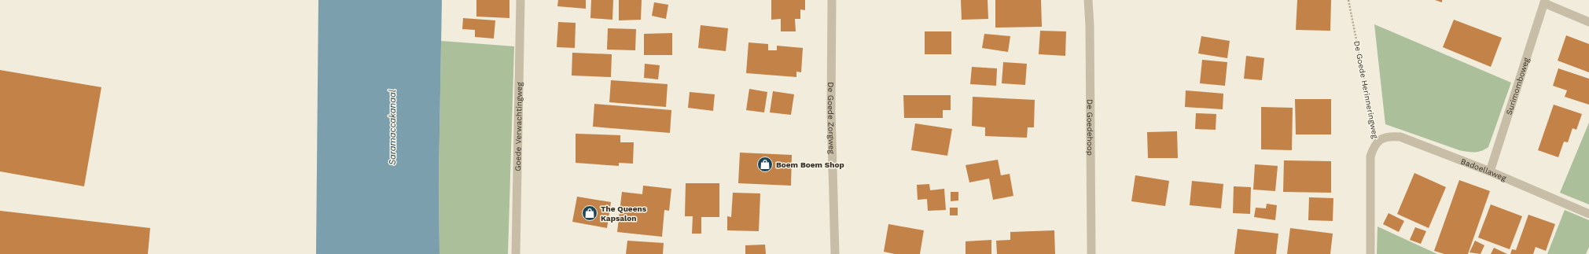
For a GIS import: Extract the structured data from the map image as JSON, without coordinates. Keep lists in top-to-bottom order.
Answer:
{
  "streets": {
    "street": [
      "Surimomboweg",
      "De Goede Herinneringweg",
      "De Goede Zorgweg",
      "De Goedehoop",
      "Goede Verwachtingweg",
      "Badoellaweg"
    ]
  },
  "crossings": [
    ["Surimomboweg", "Badoellaweg"],
    ["De Goede Herinneringweg", "Badoellaweg"]
  ],
  "water": ["Saramaccakanaal"],
  "places": {
    "shop": ["Boem Boem Shop", "The Queens Kapsalon"]
  }
}
